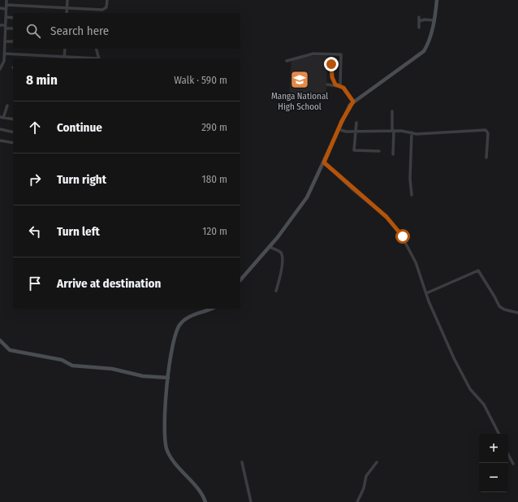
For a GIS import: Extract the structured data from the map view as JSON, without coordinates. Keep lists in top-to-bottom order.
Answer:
{
  "places": {
    "school or university": ["Manga National High School"]
  },
  "page": {
    "search": "Search here",
    "heading": ["8 min", "Walk · 590 m"],
    "list": [
      ["Continue", "290 m"],
      ["Turn right", "180 m"],
      ["Turn left", "120 m"],
      "Arrive at destination"
    ],
    "map_buttons": ["+", "−"]
  }
}
